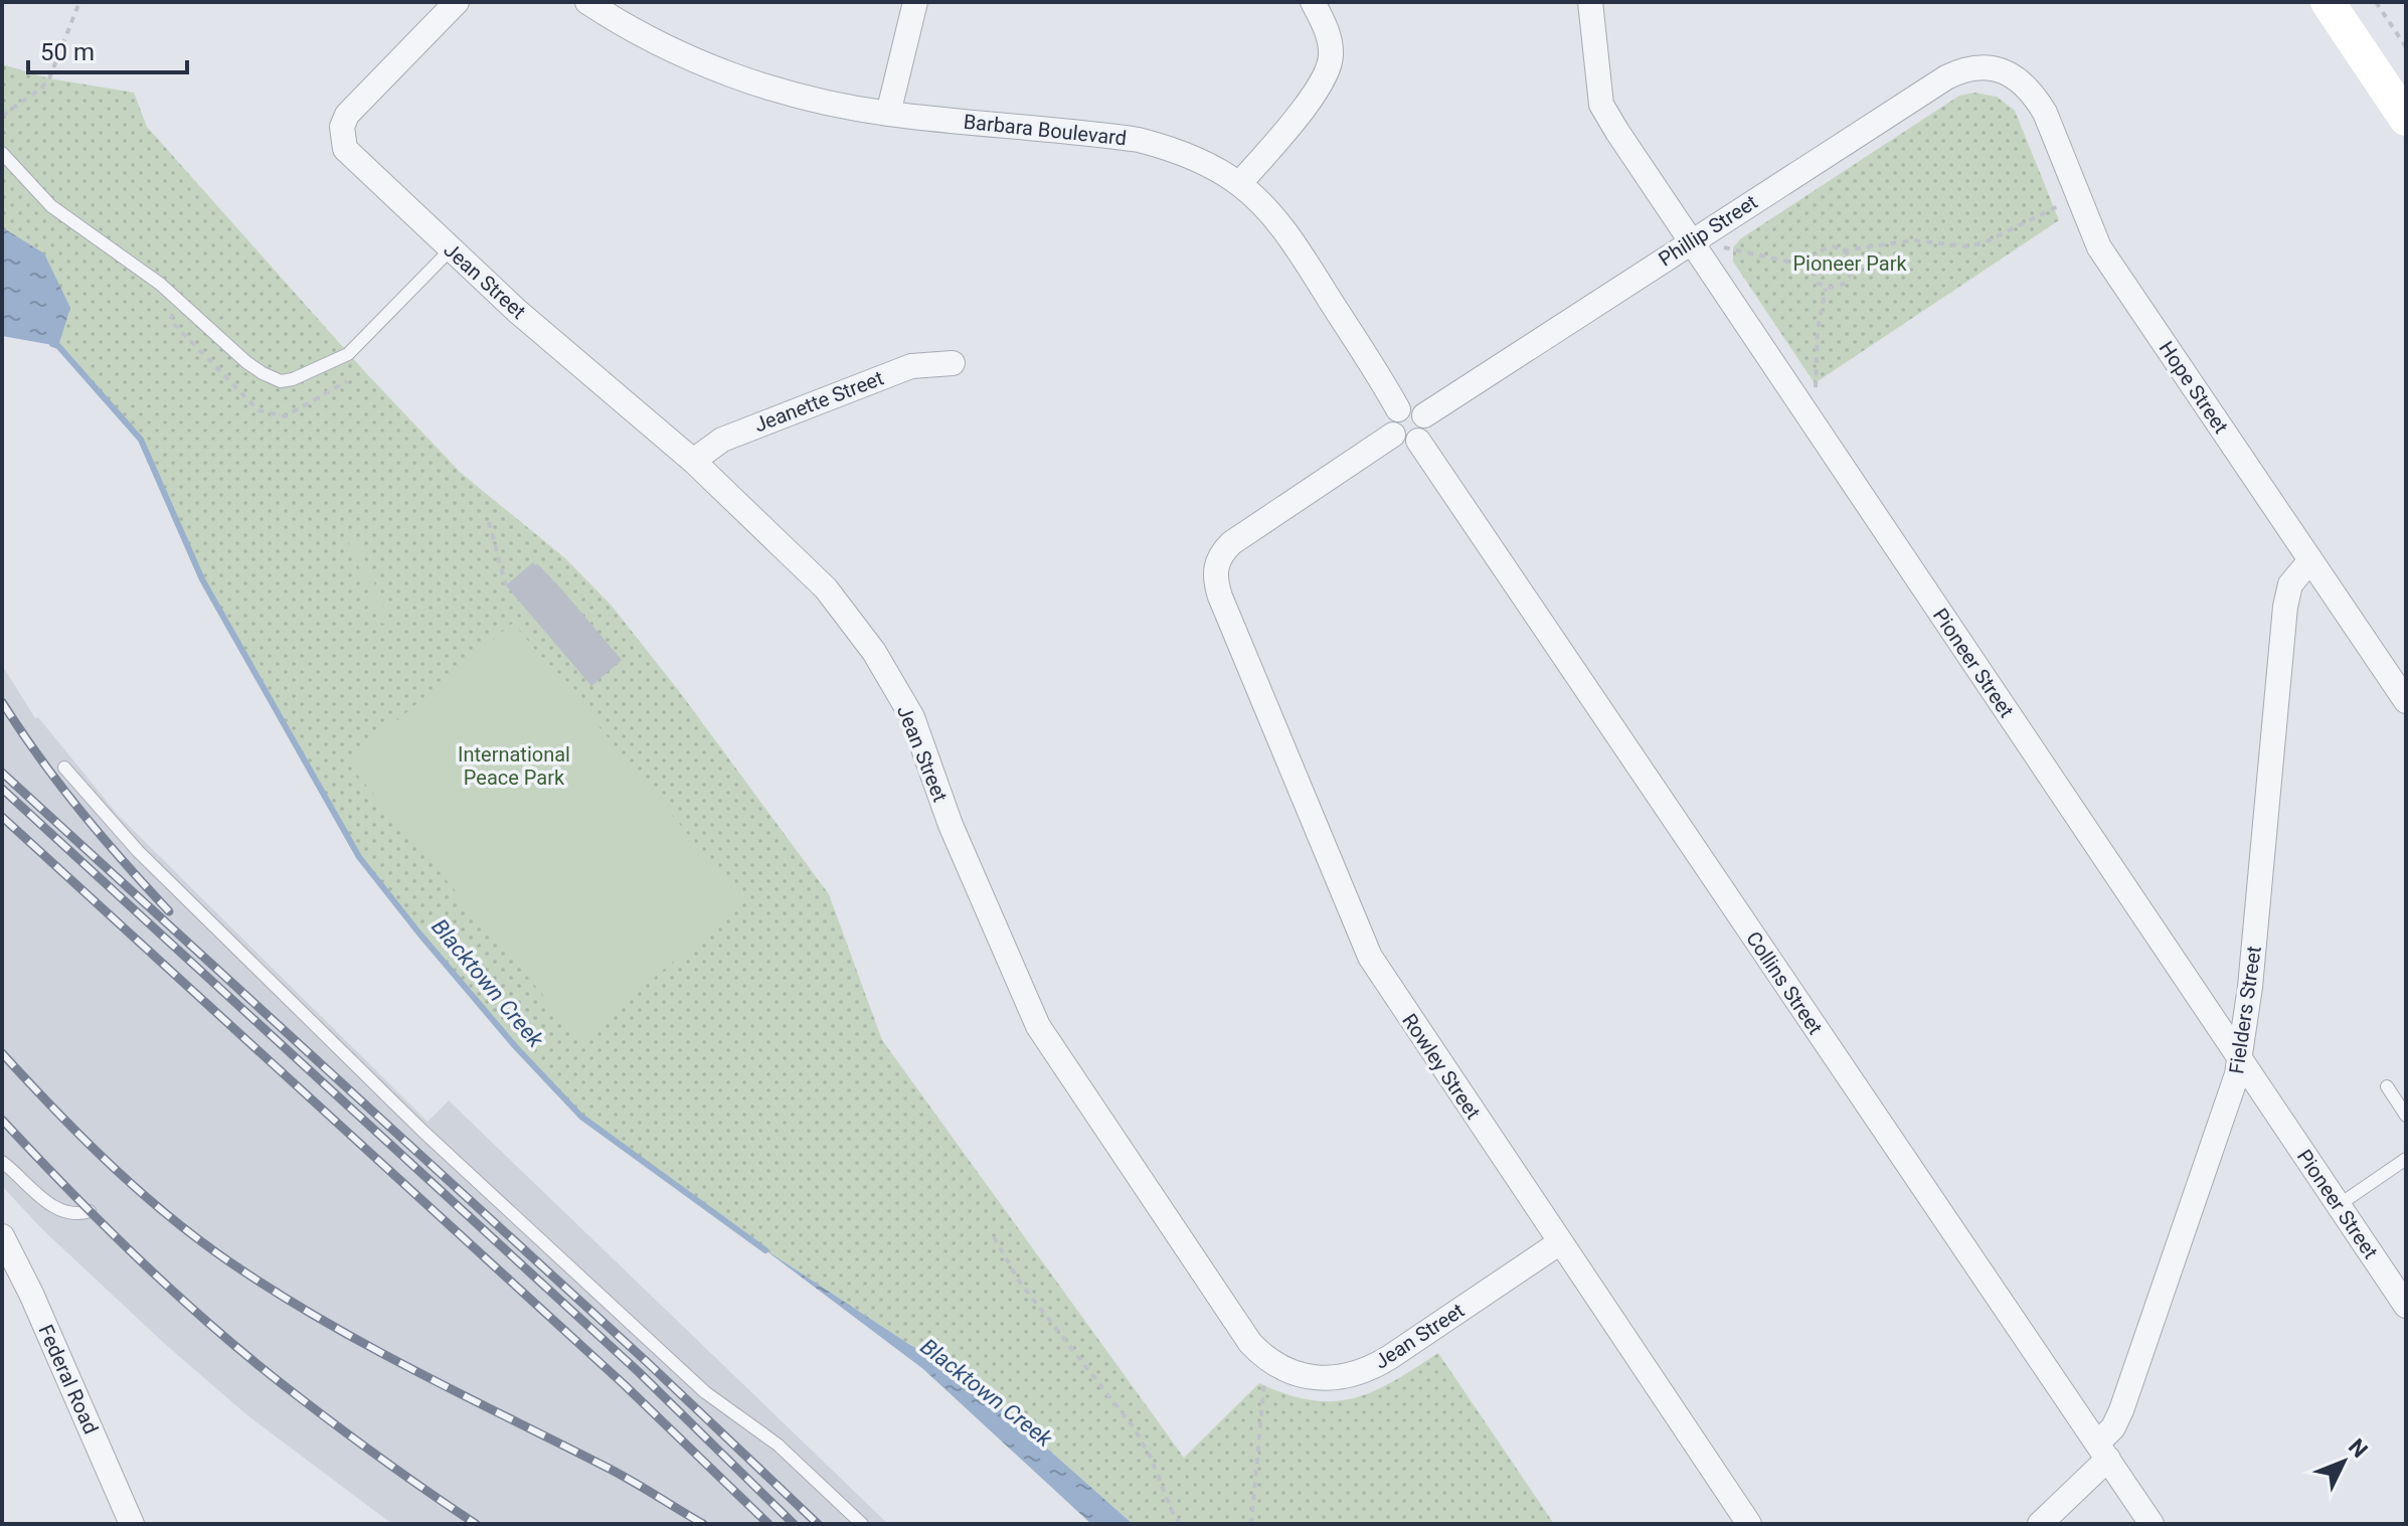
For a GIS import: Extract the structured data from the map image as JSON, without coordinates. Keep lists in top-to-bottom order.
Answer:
{
  "streets": {
    "street": [
      "Barbara Boulevard",
      "Phillip Street",
      "Jean Street",
      "Hope Street",
      "Jeanette Street",
      "Pioneer Street",
      "Collins Street",
      "Fielders Street",
      "Rowley Street",
      "Federal Road"
    ]
  },
  "crossings": [
    ["Barbara Boulevard", "Phillip Street"],
    ["Barbara Boulevard", "Collins Street"],
    ["Barbara Boulevard", "Rowley Street"],
    ["Phillip Street", "Hope Street"],
    ["Phillip Street", "Pioneer Street"],
    ["Phillip Street", "Collins Street"],
    ["Phillip Street", "Rowley Street"],
    ["Jean Street", "Jeanette Street"],
    ["Jean Street", "Rowley Street"],
    ["Hope Street", "Fielders Street"],
    ["Pioneer Street", "Fielders Street"],
    ["Collins Street", "Fielders Street"],
    ["Collins Street", "Rowley Street"]
  ],
  "water": ["Blacktown Creek"],
  "parks": ["Pioneer Park", "International Peace Park"],
  "scale_bar": "50 m",
  "north": "top right"
}
